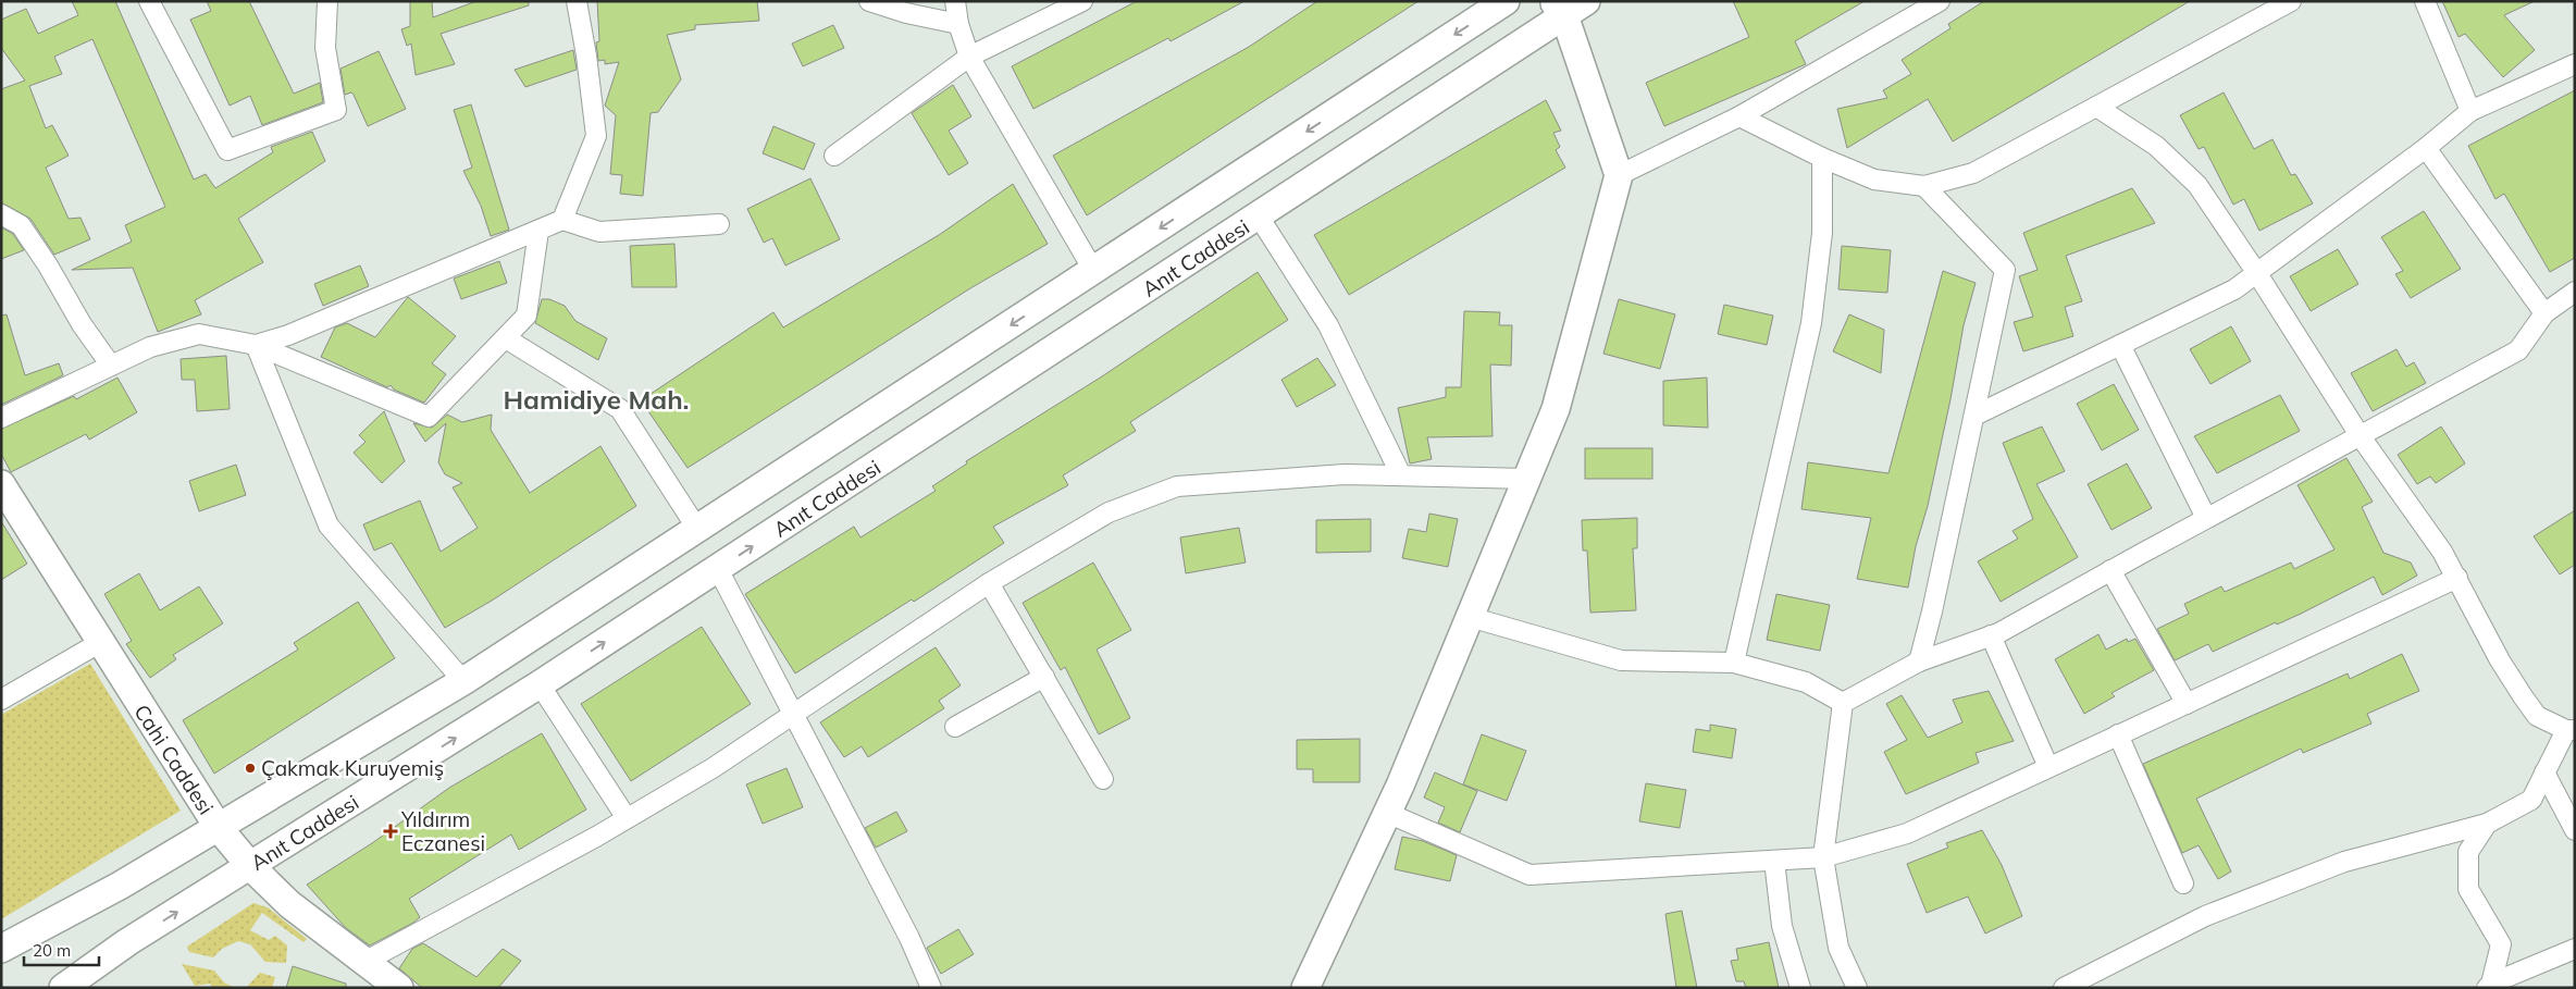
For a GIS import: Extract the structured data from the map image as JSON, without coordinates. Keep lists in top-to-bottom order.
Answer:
{
  "streets": {
    "main road": ["Anıt Caddesi", "Cahi Caddesi"]
  },
  "crossings": [
    ["Anıt Caddesi", "Cahi Caddesi"]
  ],
  "districts": ["Hamidiye Mah."],
  "places": {
    "other": ["Çakmak Kuruyemiş"],
    "health": ["Yıldırım Eczanesi"]
  },
  "scale_bar": "20 m"
}
